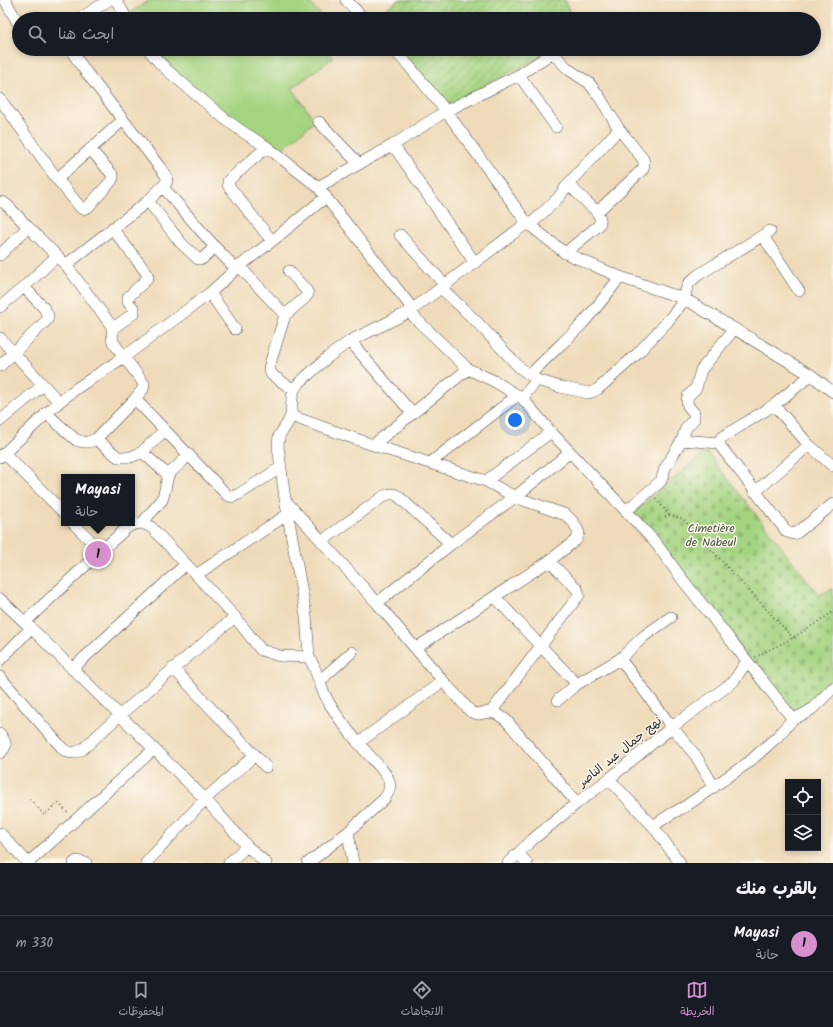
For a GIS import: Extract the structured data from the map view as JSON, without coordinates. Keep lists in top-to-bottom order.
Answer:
{
  "streets": {
    "street": ["نهج جمال عبد الناصر"]
  },
  "parks": ["Cimetière de Nabeul"],
  "page": {
    "search": "ابحث هنا",
    "popup": ["Mayasi", "حانة"],
    "pins": "1",
    "heading": "بالقرب منك",
    "list": [
      {
        "mark": "1",
        "name": "Mayasi",
        "note": "حانة",
        "value": "330 m"
      }
    ],
    "nav": ["الخريطة", "الاتجاهات", "المحفوظات"]
  }
}
